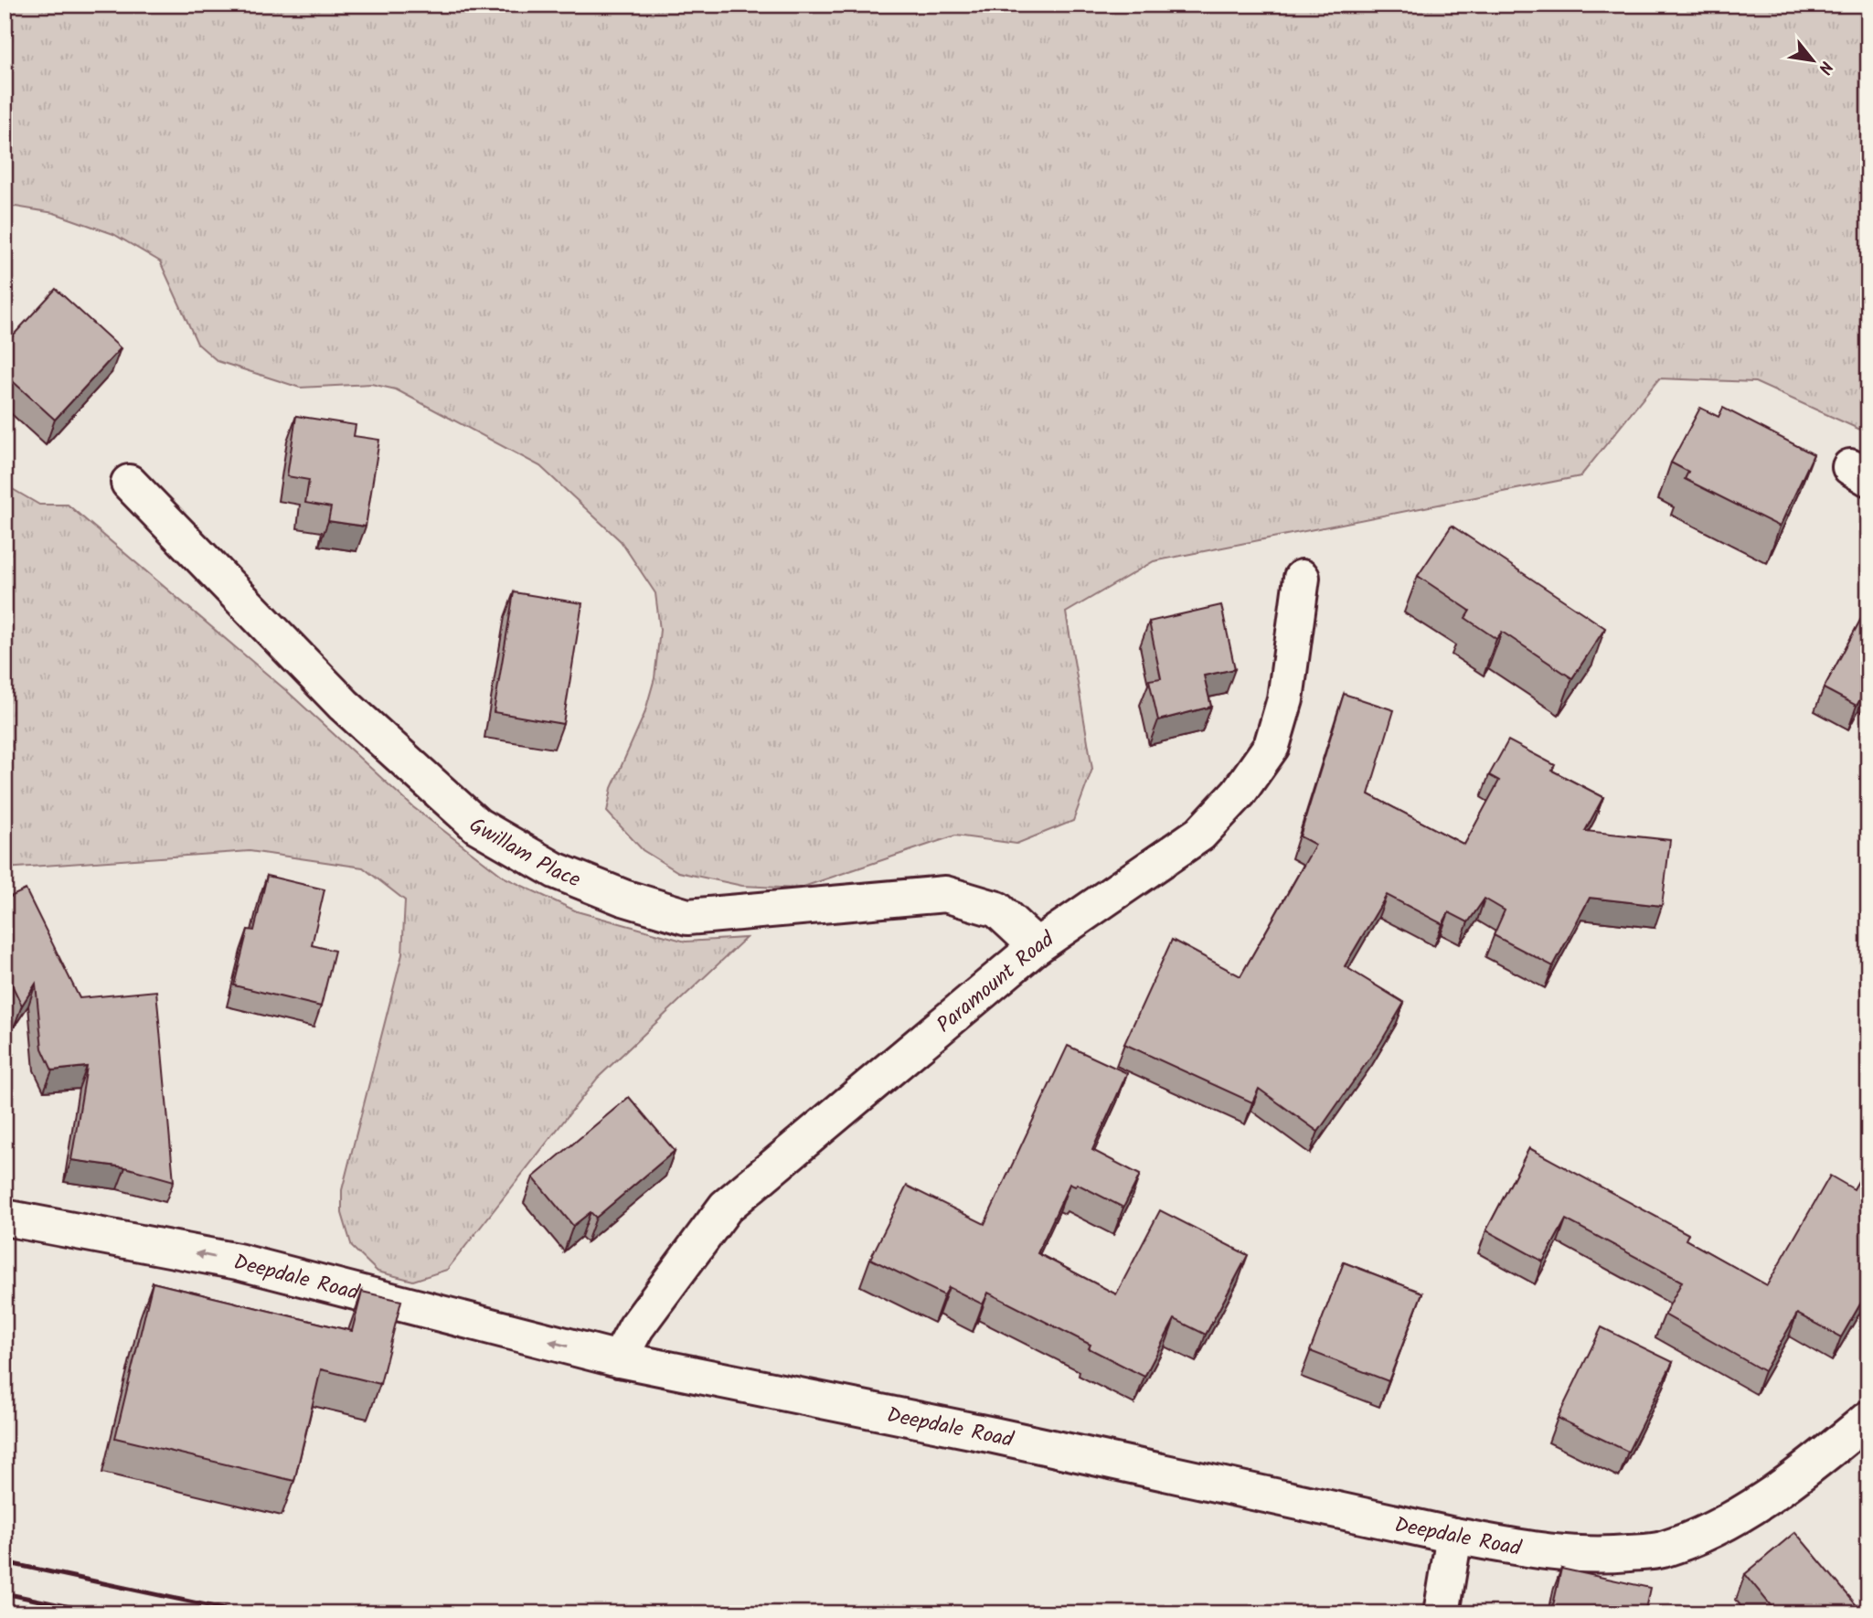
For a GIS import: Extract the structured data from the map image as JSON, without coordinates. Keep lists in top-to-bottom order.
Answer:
{
  "streets": {
    "street": ["Gwillam Place", "Paramount Road", "Deepdale Road"]
  },
  "crossings": [
    ["Gwillam Place", "Paramount Road"],
    ["Paramount Road", "Deepdale Road"]
  ],
  "north": "bottom right"
}
